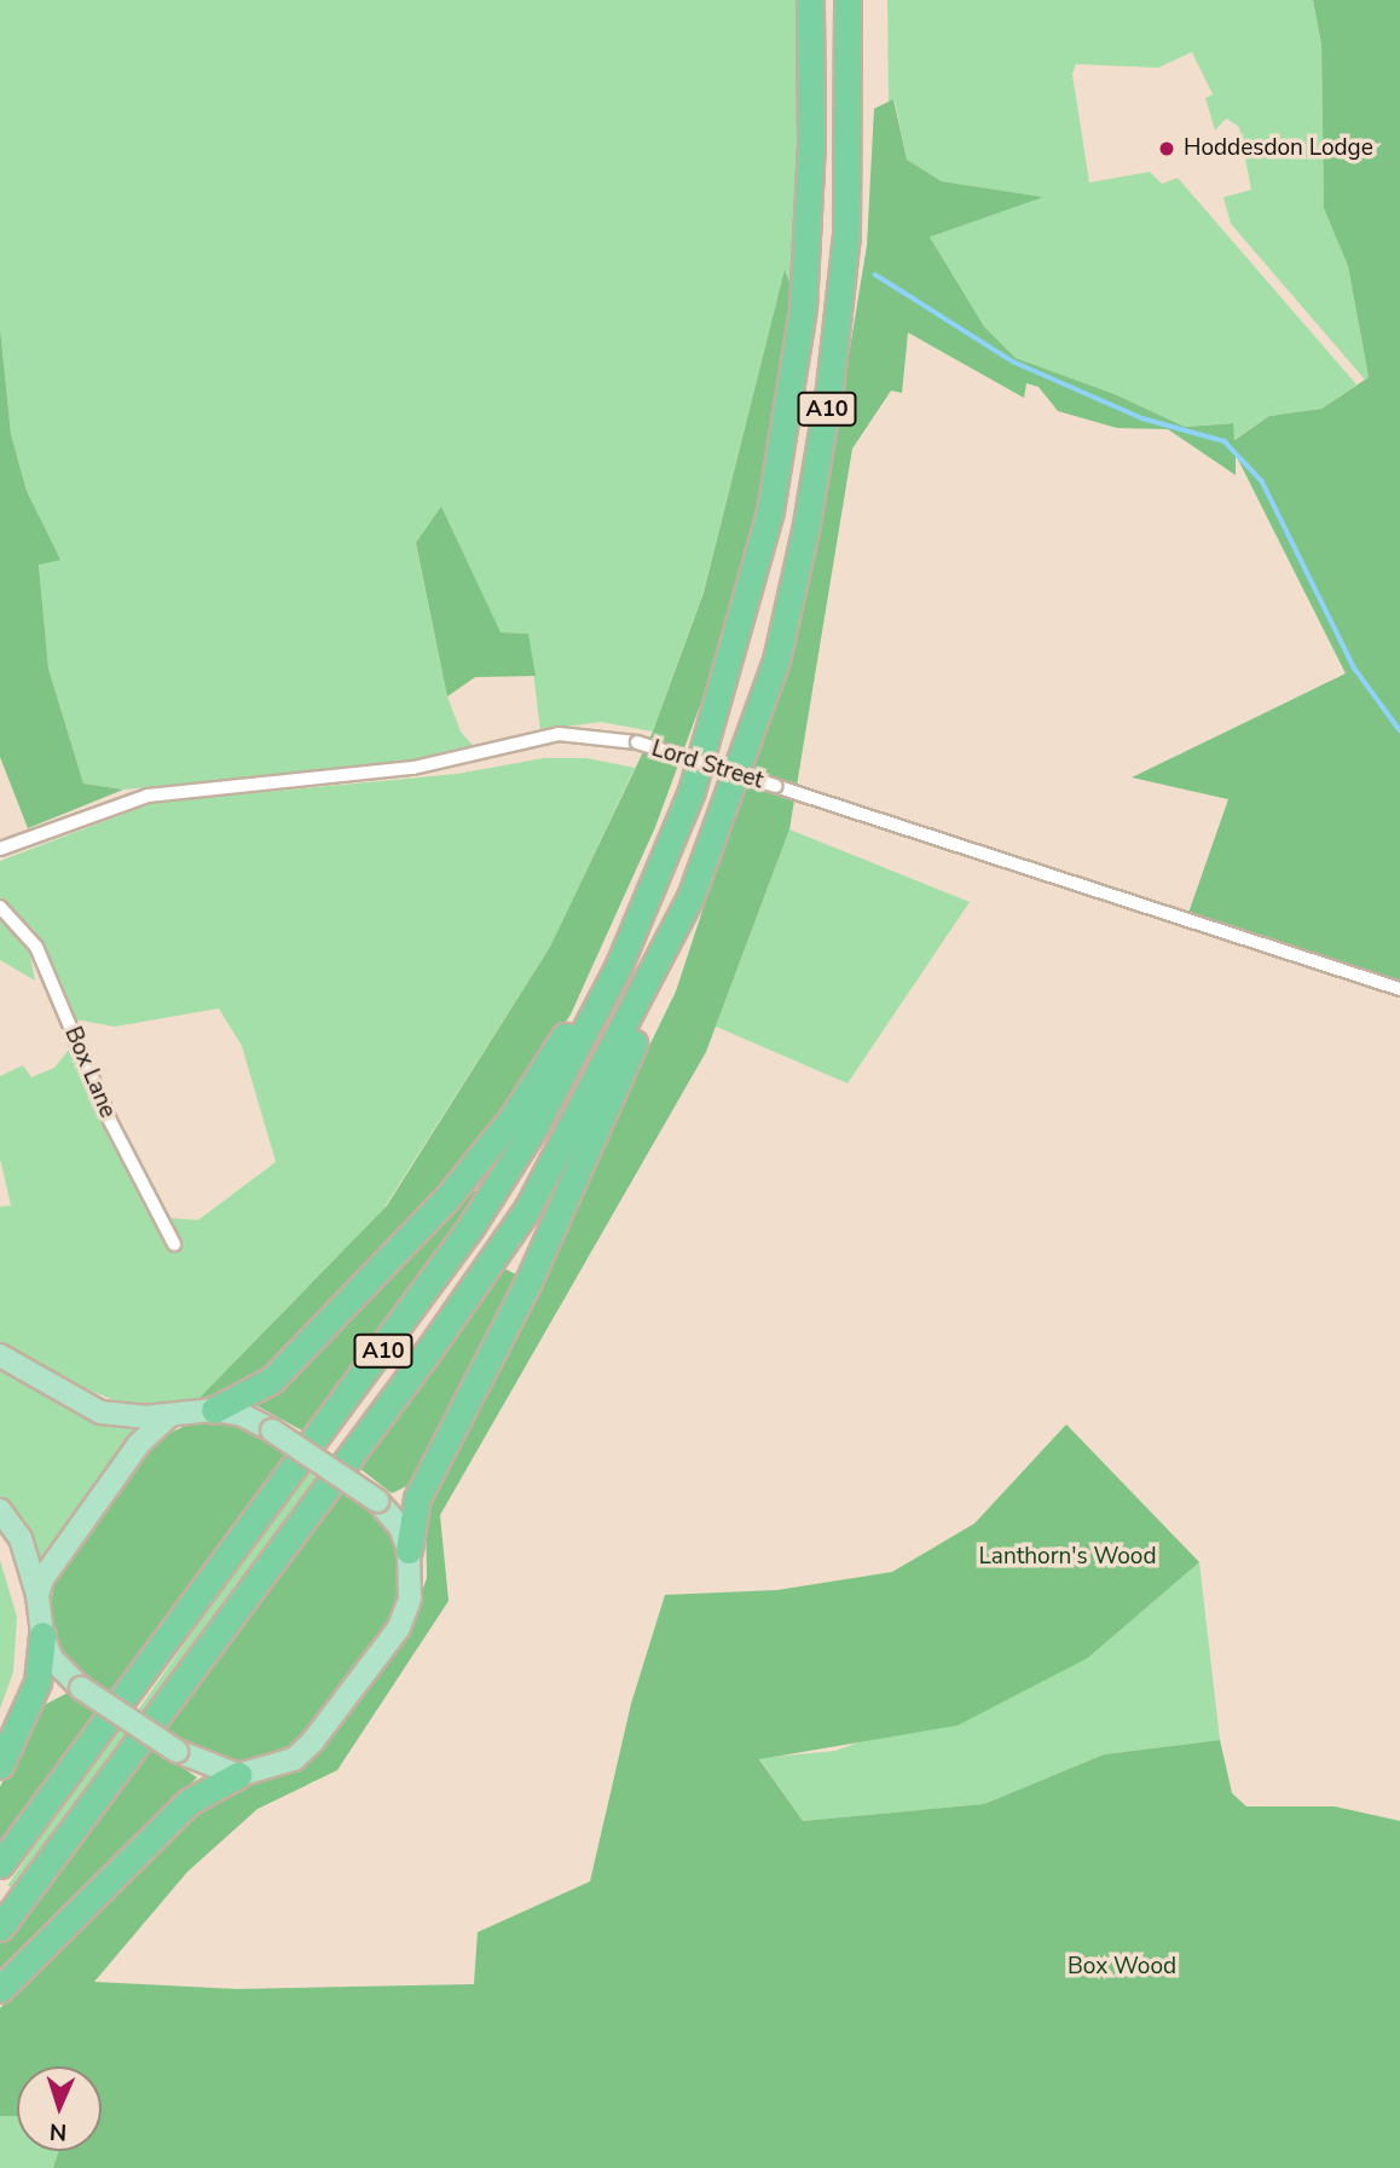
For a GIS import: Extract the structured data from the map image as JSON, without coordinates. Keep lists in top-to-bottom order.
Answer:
{
  "streets": {
    "highway": ["A10"],
    "street": ["Lord Street", "Box Lane"]
  },
  "parks": ["Lanthorn's Wood", "Box Wood"],
  "places": ["Hoddesdon Lodge"],
  "north": "bottom"
}
